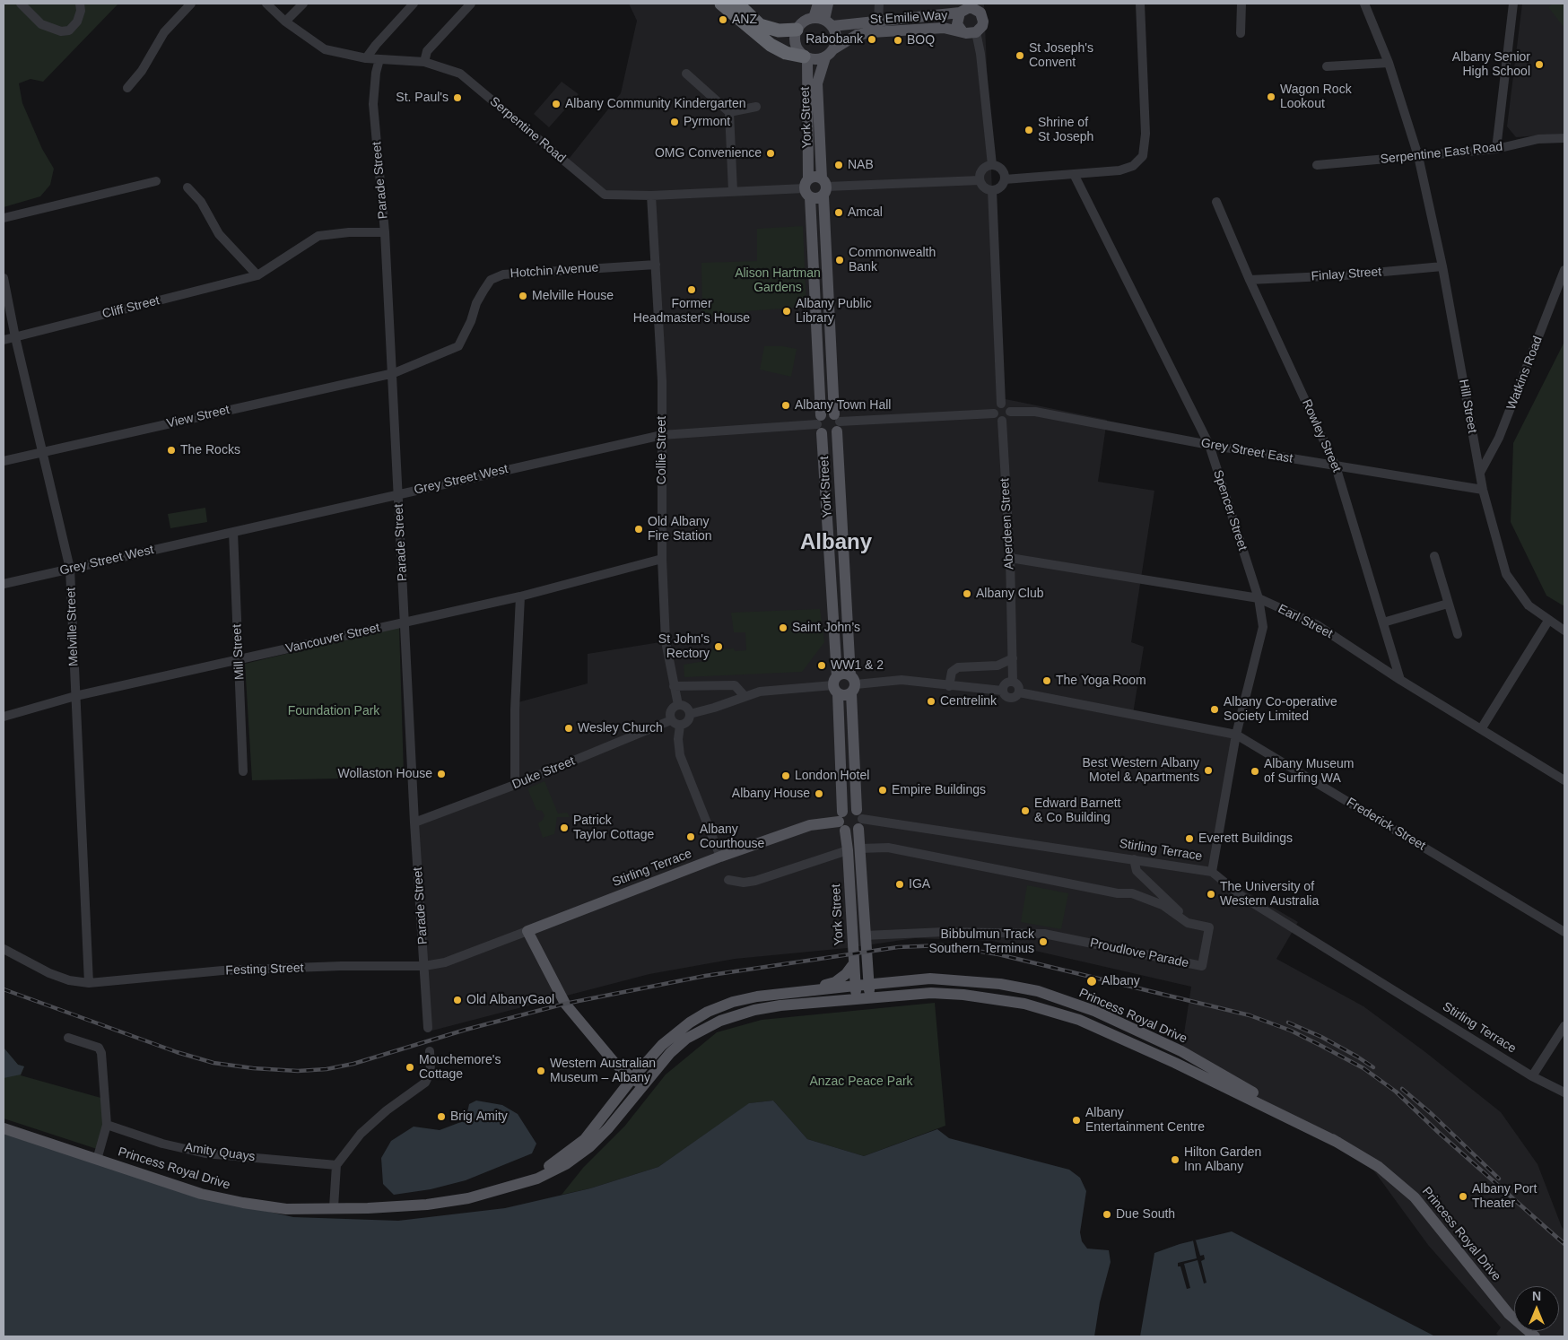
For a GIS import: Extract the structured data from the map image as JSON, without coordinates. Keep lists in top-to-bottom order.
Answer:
{
  "streets": {
    "main road": [
      "St Emilie Way",
      "York Street",
      "Stirling Terrace",
      "Princess Royal Drive"
    ],
    "street": [
      "Serpentine Road",
      "Serpentine East Road",
      "Parade Street",
      "Hotchin Avenue",
      "Finlay Street",
      "Cliff Street",
      "Watkins Road",
      "Hill Street",
      "View Street",
      "Rowley Street",
      "Collie Street",
      "Grey Street East",
      "Grey Street West",
      "Spencer Street",
      "Aberdeen Street",
      "Earl Street",
      "Melville Street",
      "Vancouver Street",
      "Mill Street",
      "Duke Street",
      "Frederick Street",
      "Proudlove Parade",
      "Festing Street",
      "Amity Quays"
    ]
  },
  "crossings": [
    ["St Emilie Way", "York Street"],
    ["York Street", "Serpentine Road"],
    ["York Street", "Grey Street West"],
    ["York Street", "Stirling Terrace"],
    ["York Street", "Proudlove Parade"],
    ["York Street", "Princess Royal Drive"],
    ["Serpentine Road", "Parade Street"],
    ["Serpentine Road", "Collie Street"],
    ["Serpentine East Road", "Hill Street"],
    ["Parade Street", "Hotchin Avenue"],
    ["Parade Street", "Cliff Street"],
    ["Parade Street", "View Street"],
    ["Parade Street", "Grey Street West"],
    ["Parade Street", "Vancouver Street"],
    ["Parade Street", "Duke Street"],
    ["Parade Street", "Festing Street"],
    ["Hotchin Avenue", "View Street"],
    ["Hotchin Avenue", "Collie Street"],
    ["Finlay Street", "Hill Street"],
    ["Finlay Street", "Rowley Street"],
    ["Cliff Street", "Melville Street"],
    ["Watkins Road", "Hill Street"],
    ["Hill Street", "Grey Street East"],
    ["View Street", "Melville Street"],
    ["Rowley Street", "Grey Street East"],
    ["Rowley Street", "Earl Street"],
    ["Collie Street", "Grey Street West"],
    ["Collie Street", "Vancouver Street"],
    ["Collie Street", "Duke Street"],
    ["Grey Street East", "Spencer Street"],
    ["Grey Street East", "Aberdeen Street"],
    ["Grey Street West", "Melville Street"],
    ["Grey Street West", "Mill Street"],
    ["Spencer Street", "Earl Street"],
    ["Spencer Street", "Frederick Street"],
    ["Spencer Street", "Stirling Terrace"],
    ["Aberdeen Street", "Earl Street"],
    ["Aberdeen Street", "Frederick Street"],
    ["Melville Street", "Vancouver Street"],
    ["Melville Street", "Festing Street"],
    ["Vancouver Street", "Mill Street"],
    ["Stirling Terrace", "Festing Street"]
  ],
  "districts": ["Albany"],
  "parks": ["Alison Hartman Gardens", "Foundation Park", "Anzac Peace Park"],
  "places": [
    "ANZ",
    "Rabobank",
    "BOQ",
    "St Joseph's Convent",
    "Albany Senior High School",
    "Wagon Rock Lookout",
    "St. Paul's",
    "Albany Community Kindergarten",
    "Pyrmont",
    "Shrine of St Joseph",
    "OMG Convenience",
    "NAB",
    "Amcal",
    "Commonwealth Bank",
    "Former Headmaster's House",
    "Melville House",
    "Albany Public Library",
    "Albany Town Hall",
    "The Rocks",
    "Old Albany Fire Station",
    "Albany Club",
    "Saint John’s",
    "St John's Rectory",
    "WW1 & 2",
    "The Yoga Room",
    "Centrelink",
    "Albany Co-operative Society Limited",
    "Wesley Church",
    "Best Western Albany Motel & Apartments",
    "Albany Museum of Surfing WA",
    "Wollaston House",
    "London Hotel",
    "Empire Buildings",
    "Albany House",
    "Edward Barnett & Co Building",
    "Patrick Taylor Cottage",
    "Albany Courthouse",
    "Everett Buildings",
    "IGA",
    "The University of Western Australia",
    "Bibbulmun Track Southern Terminus",
    "Albany",
    "Old AlbanyGaol",
    "Mouchemore's Cottage",
    "Western Australian Museum – Albany",
    "Brig Amity",
    "Albany Entertainment Centre",
    "Hilton Garden Inn Albany",
    "Albany Port Theater",
    "Due South"
  ],
  "north": "top"
}
